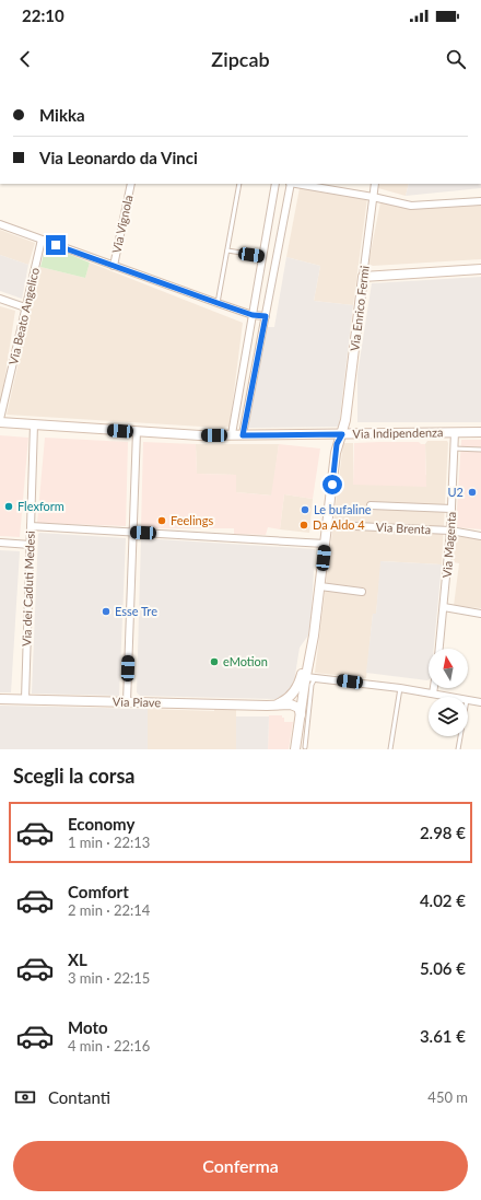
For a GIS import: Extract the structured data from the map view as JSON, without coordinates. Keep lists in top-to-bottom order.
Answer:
{
  "streets": {
    "street": [
      "Via Vignola",
      "Via Enrico Fermi",
      "Via Beato Angelico",
      "Via Indipendenza",
      "Via Brenta",
      "Via Magenta",
      "Via dei Caduti Medesi",
      "Via Piave"
    ]
  },
  "crossings": [
    ["Via Enrico Fermi", "Via Indipendenza"],
    ["Via Indipendenza", "Via Magenta"],
    ["Via Indipendenza", "Via dei Caduti Medesi"],
    ["Via Brenta", "Via Magenta"],
    ["Via dei Caduti Medesi", "Via Piave"]
  ],
  "places": [
    "U2",
    "Flexform",
    "Le bufaline",
    "Feelings",
    "Da Aldo 4",
    "Esse Tre",
    "eMotion"
  ],
  "north": "top",
  "page": {
    "status": "22:10",
    "header": "Zipcab",
    "banner": ["Mikka", "Via Leonardo da Vinci"],
    "heading": "Scegli la corsa",
    "list": [
      {
        "name": "Economy",
        "note": "1 min · 22:13",
        "value": "2.98 €"
      },
      {
        "name": "Comfort",
        "note": "2 min · 22:14",
        "value": "4.02 €"
      },
      {
        "name": "XL",
        "note": "3 min · 22:15",
        "value": "5.06 €"
      },
      {
        "name": "Moto",
        "note": "4 min · 22:16",
        "value": "3.61 €"
      }
    ],
    "pay": ["Contanti", "450 m"],
    "buttons": "Conferma"
  }
}
